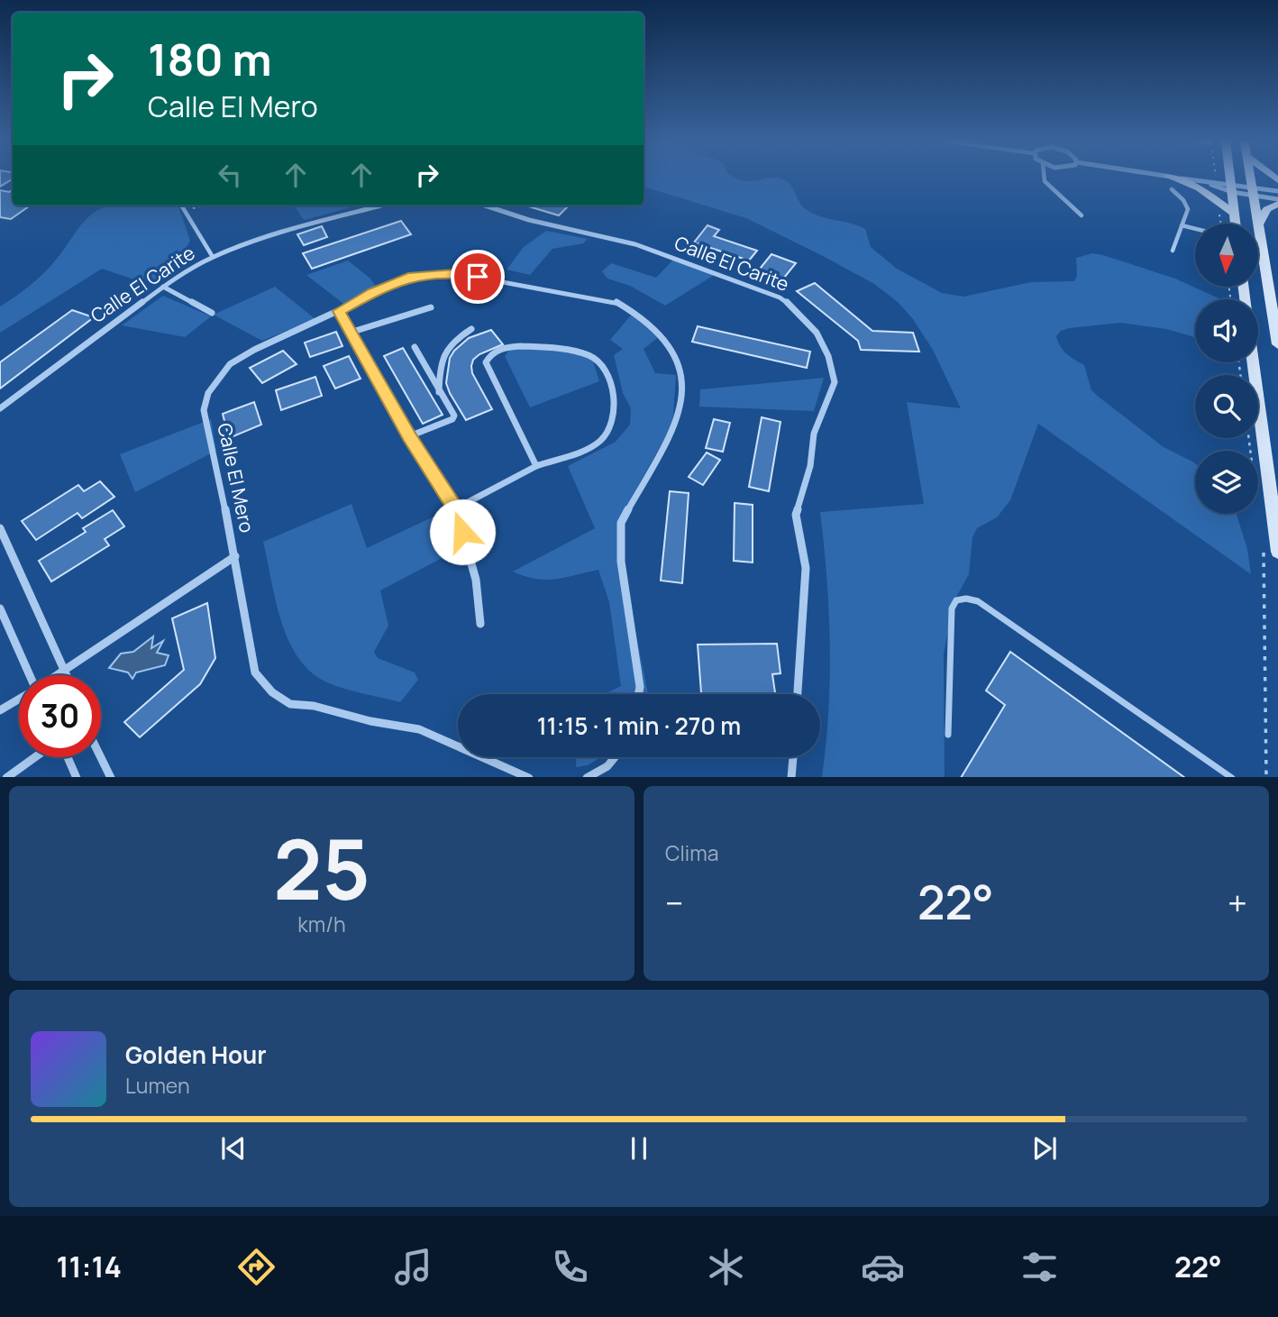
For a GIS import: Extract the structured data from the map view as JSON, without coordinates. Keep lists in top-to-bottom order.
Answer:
{
  "streets": {
    "street": ["Calle El Carite", "Calle El Mero"]
  },
  "north": "bottom",
  "page": {
    "turn": ["180 m", "Calle El Mero"],
    "limit": "30",
    "trip": "11:15 · 1 min · 270 m",
    "tile": [
      ["25", "km/h"],
      "Clima"
    ],
    "heat": ["−", "22°", "+"],
    "song": ["Golden Hour", "Lumen"],
    "tabs": ["11:14", "22°"]
  }
}
